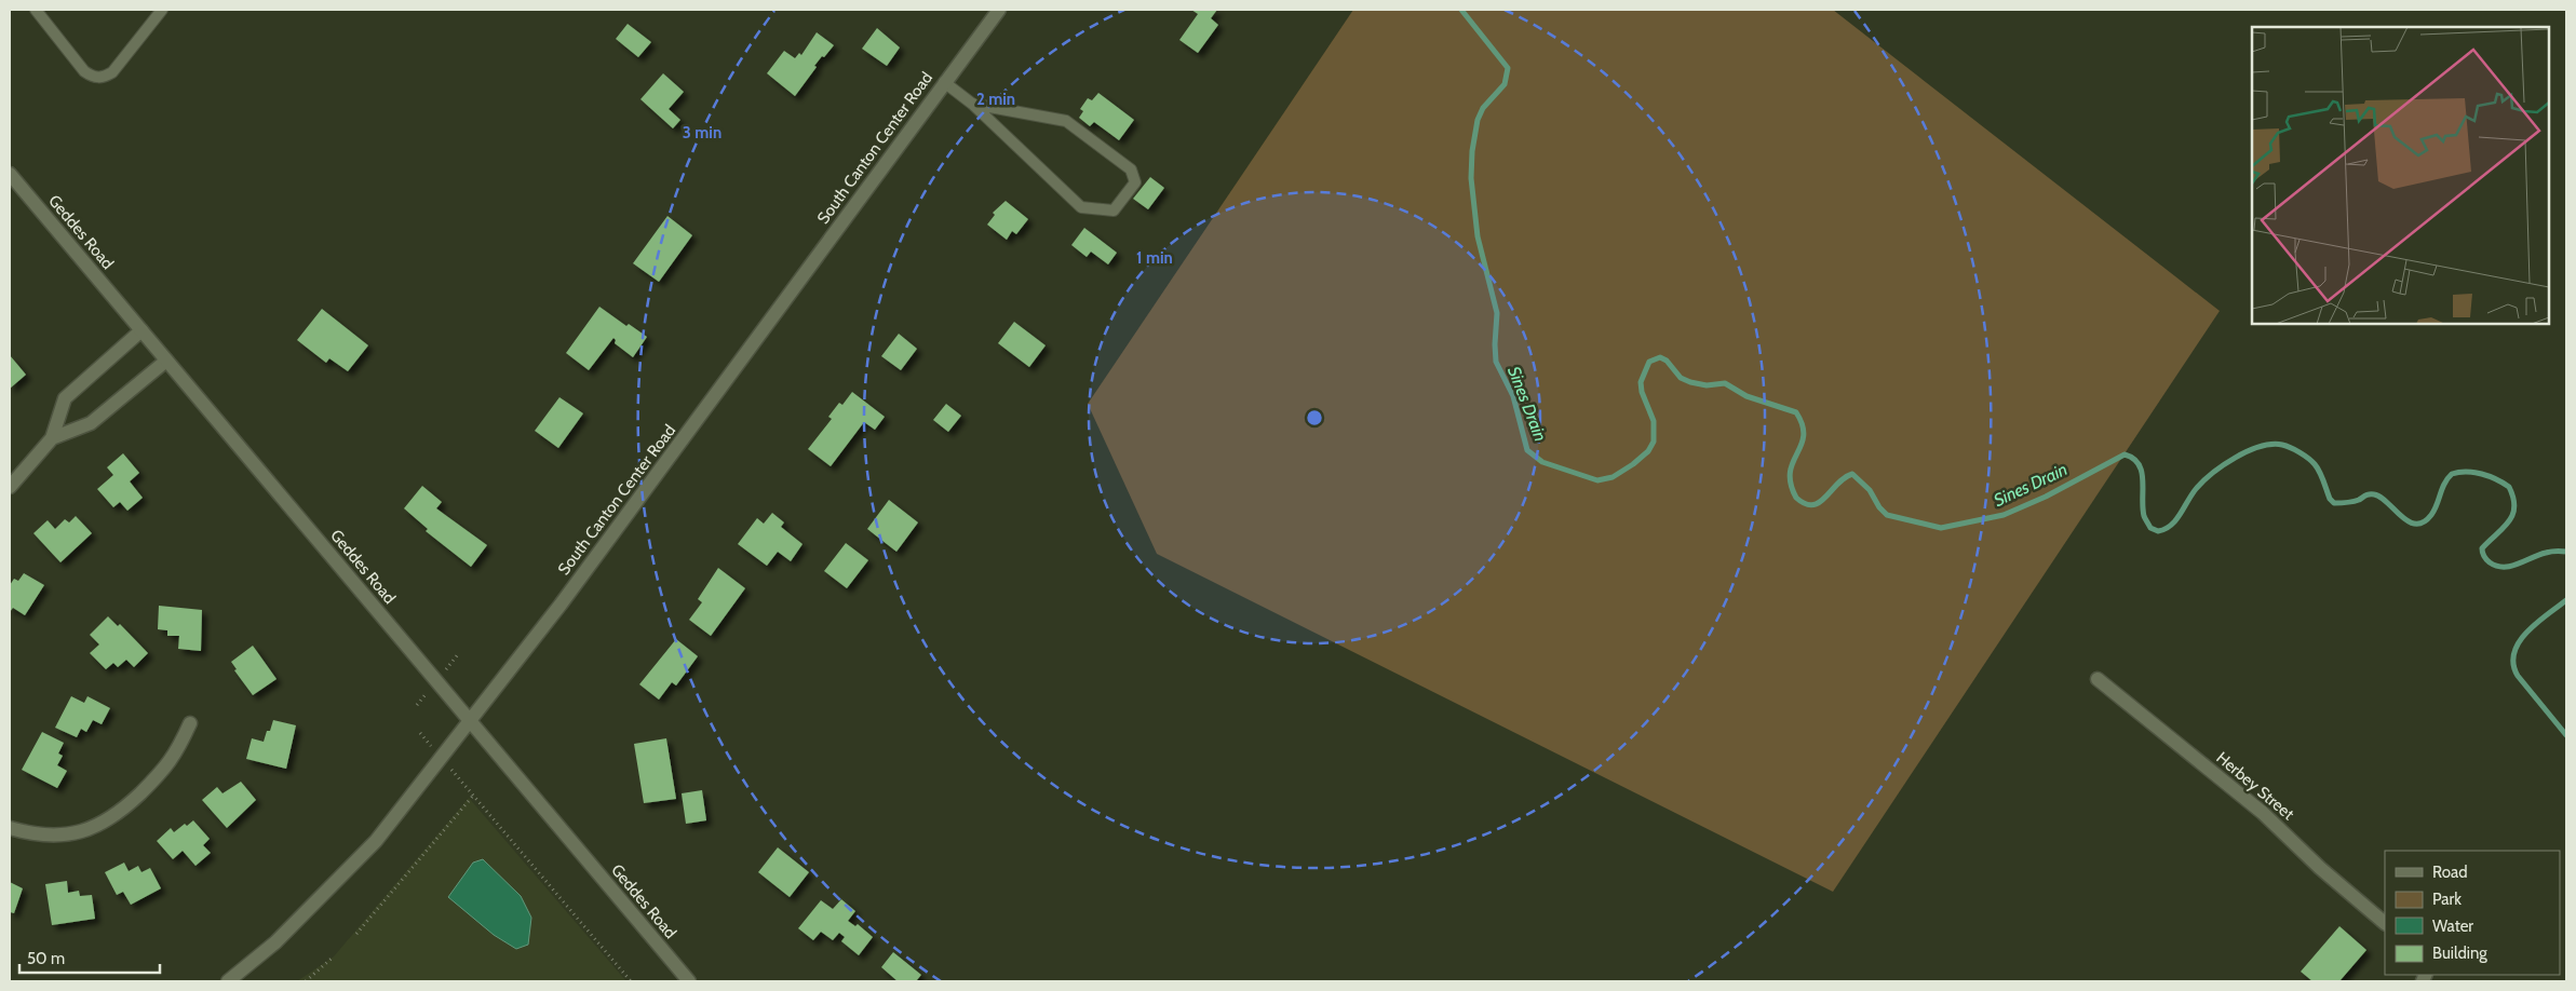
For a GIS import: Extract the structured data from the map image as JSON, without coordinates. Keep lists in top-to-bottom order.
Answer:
{
  "streets": {
    "main road": ["South Canton Center Road", "Geddes Road", "Herbey Street"]
  },
  "crossings": [
    ["South Canton Center Road", "Geddes Road"]
  ],
  "water": ["Sines Drain"],
  "legend": [
    "Road",
    "Park",
    "Water",
    "Building"
  ],
  "scale_bar": "50 m",
  "rings": ["2 min", "3 min", "1 min"]
}
